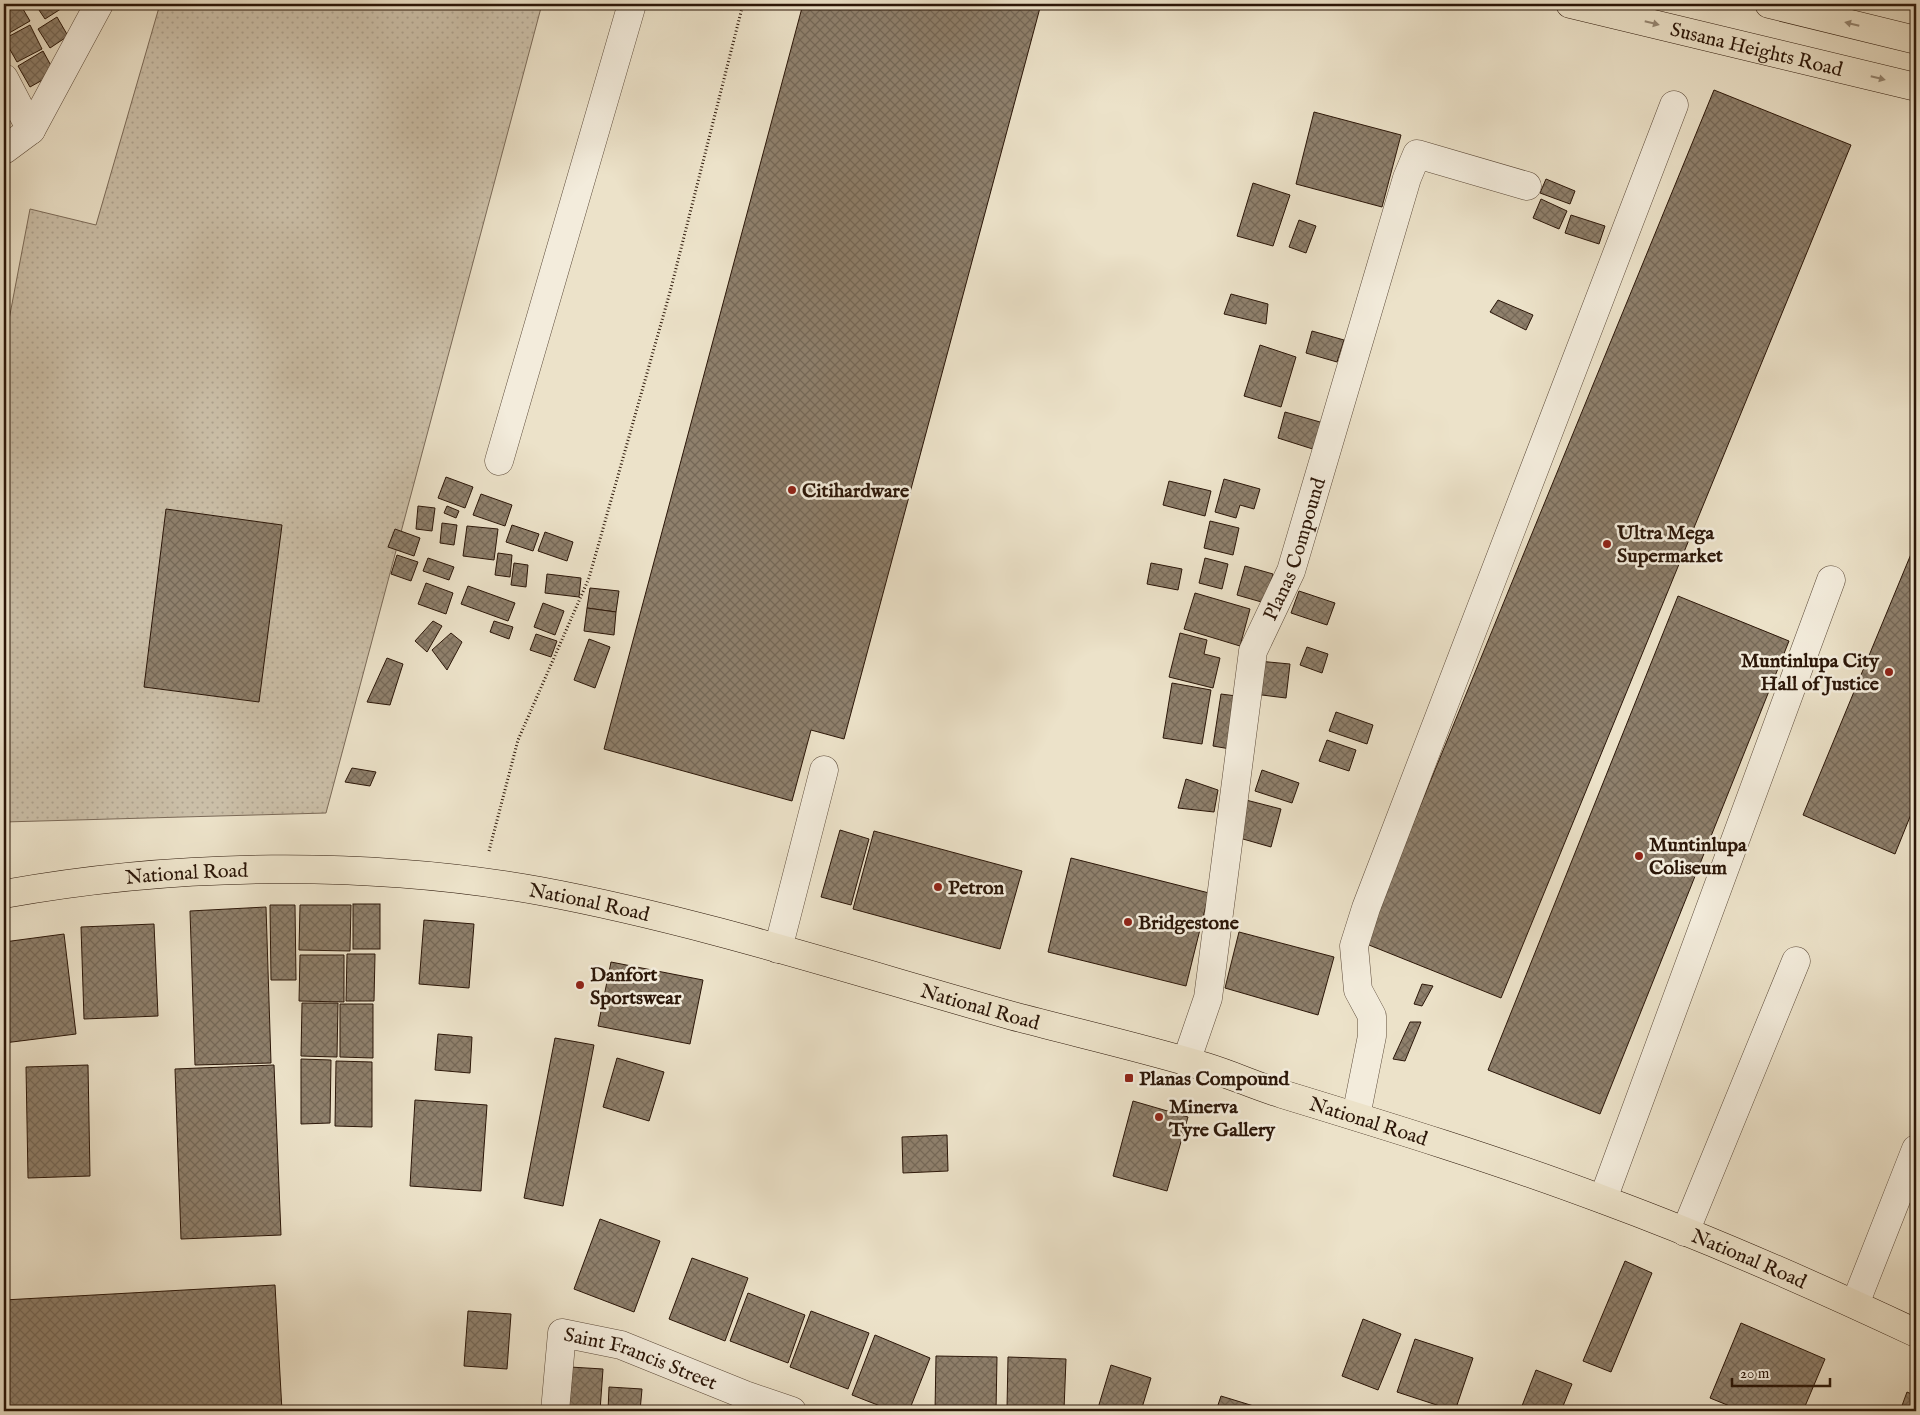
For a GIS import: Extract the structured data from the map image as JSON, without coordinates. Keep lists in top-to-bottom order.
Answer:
{
  "streets": {
    "main road": ["Susana Heights Road", "National Road"],
    "street": ["Planas Compound", "Saint Francis Street"]
  },
  "crossings": [
    ["Planas Compound", "National Road"]
  ],
  "places": {
    "other": [
      "Citihardware",
      "Ultra Mega Supermarket",
      "Muntinlupa City Hall of Justice",
      "Muntinlupa Coliseum",
      "Petron",
      "Bridgestone",
      "Danfort Sportswear",
      "Minerva Tyre Gallery"
    ],
    "transit": ["Planas Compound"]
  },
  "scale_bar": "20 m"
}
